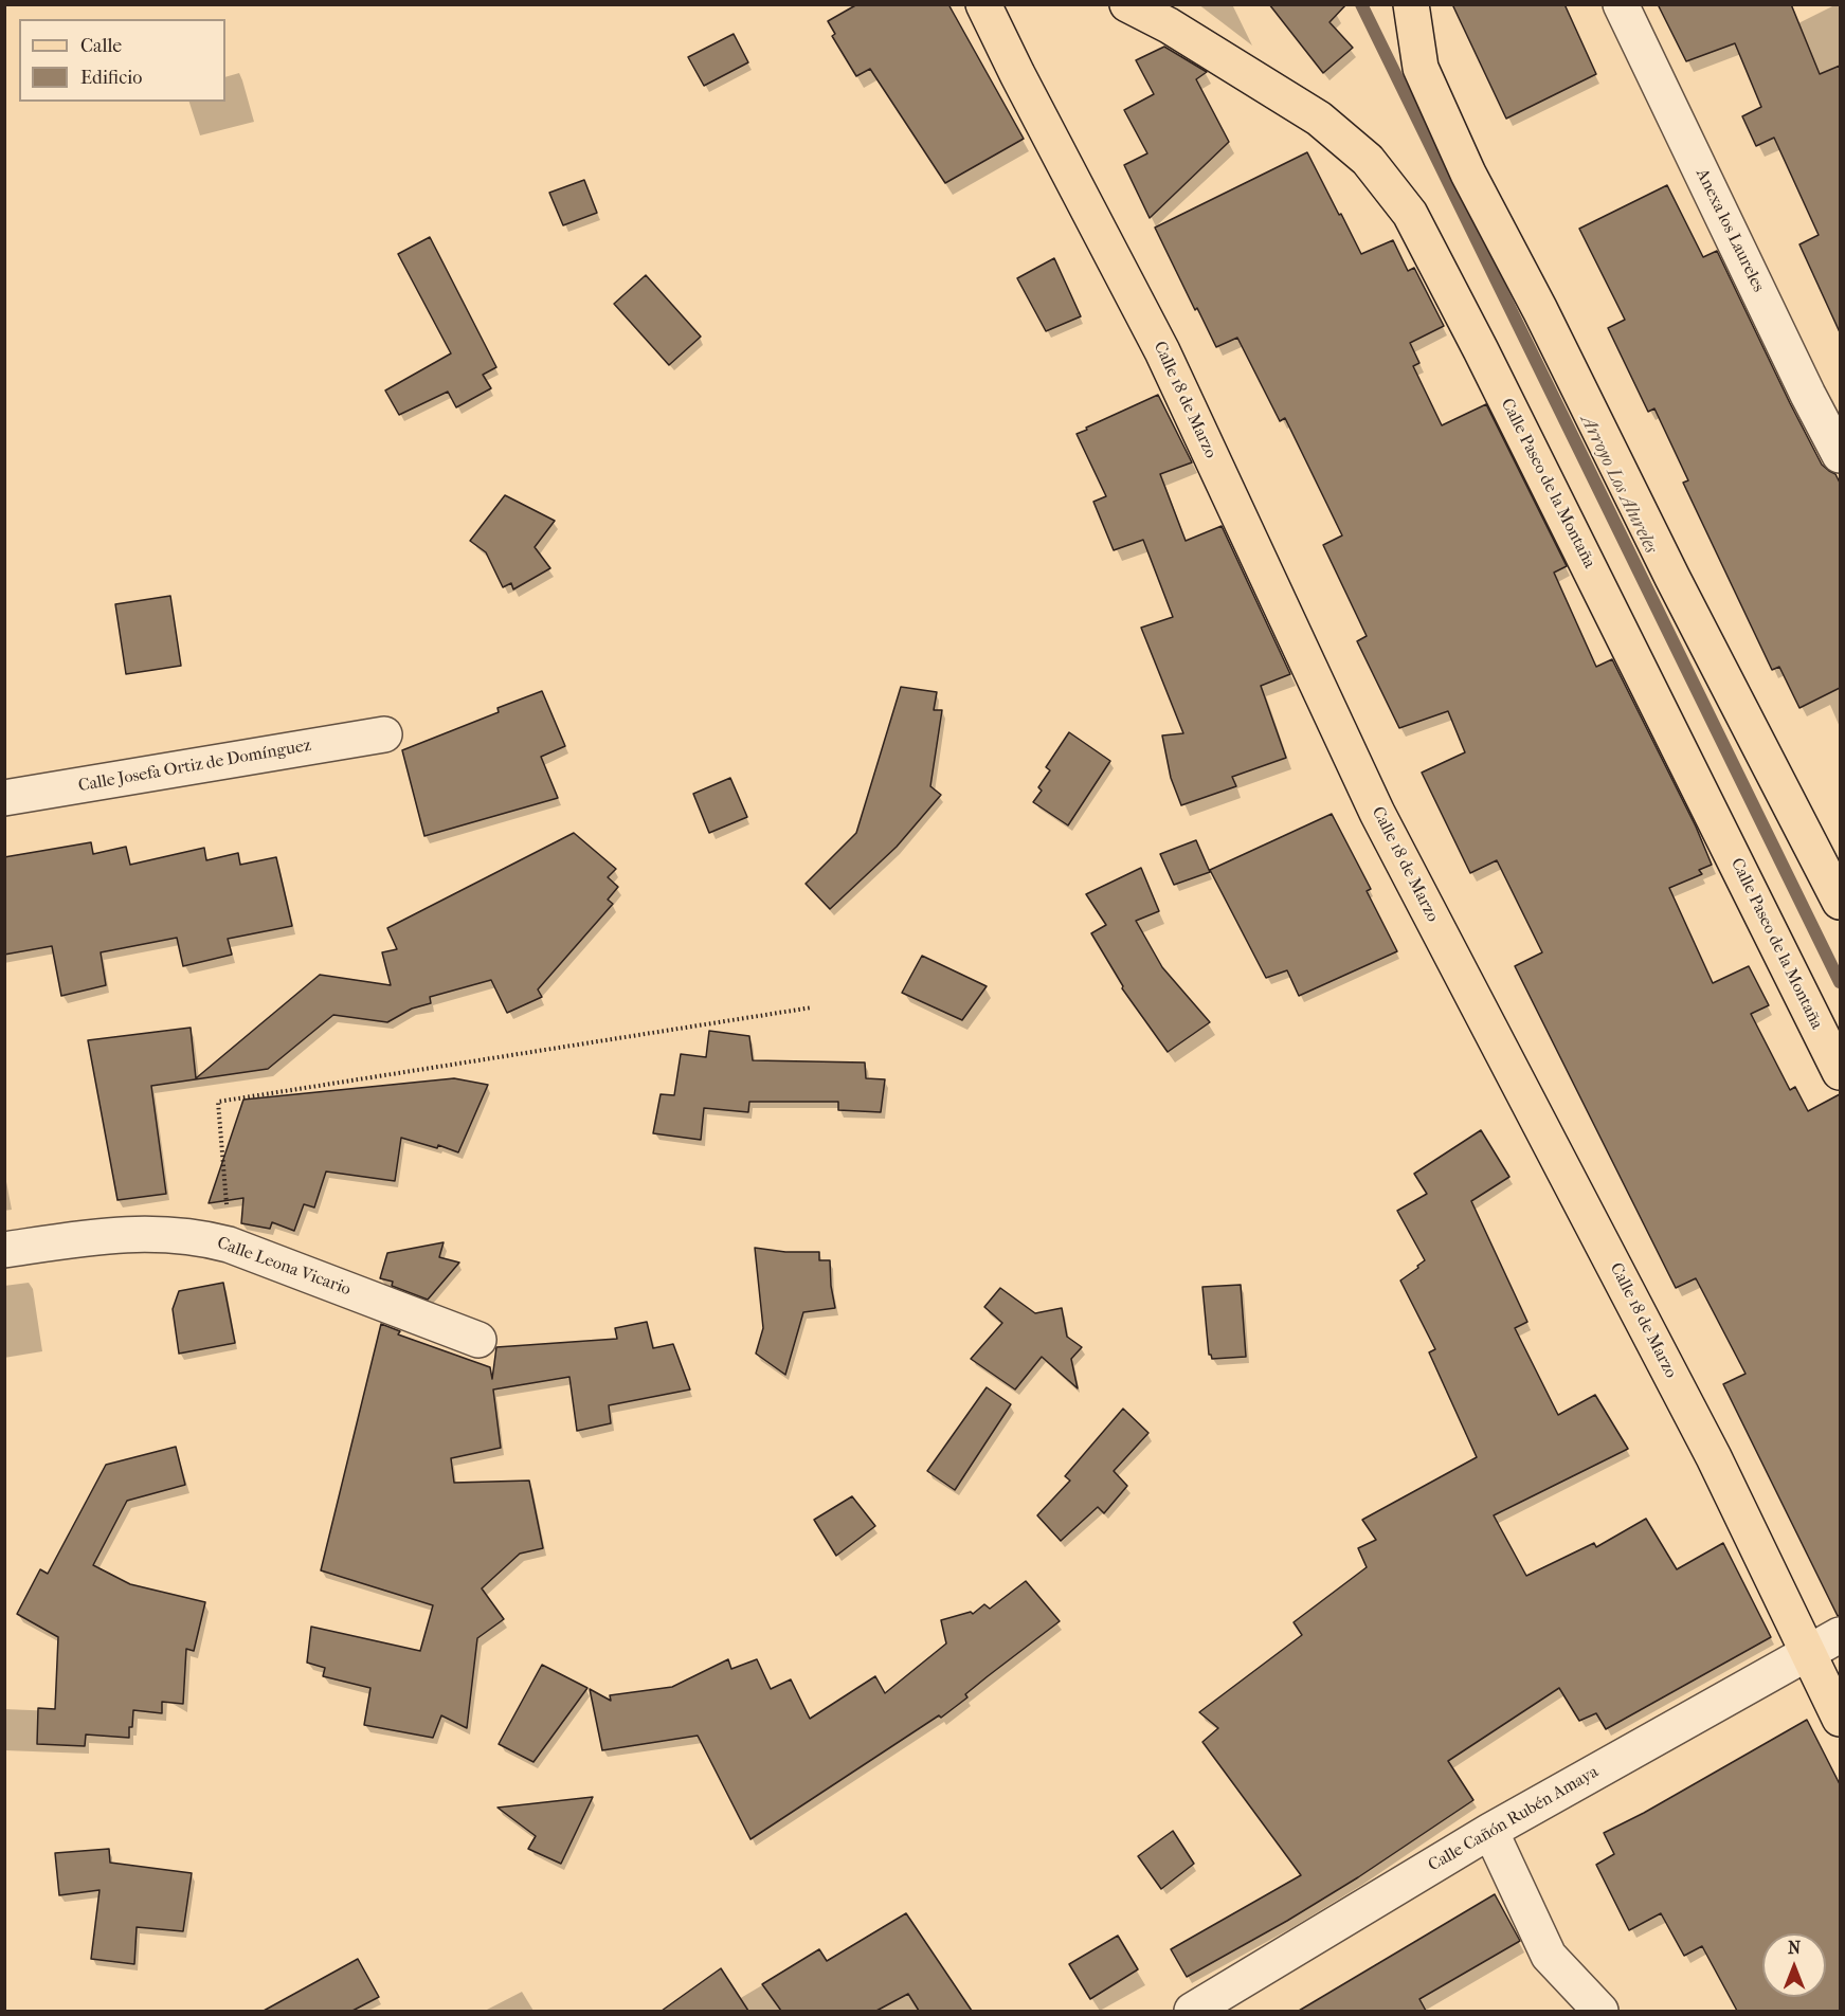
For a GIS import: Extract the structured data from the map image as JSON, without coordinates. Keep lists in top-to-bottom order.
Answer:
{
  "streets": {
    "main road": ["Calle 18 de Marzo", "Calle Paseo de la Montaña"],
    "street": [
      "Anexa los Laureles",
      "Calle Josefa Ortiz de Domínguez",
      "Calle Leona Vicario",
      "Calle Cañón Rubén Amaya"
    ]
  },
  "crossings": [
    ["Calle 18 de Marzo", "Calle Cañón Rubén Amaya"]
  ],
  "water": ["Arroyo Los Alureles"],
  "legend": ["Calle", "Edificio"],
  "north": "top"
}
